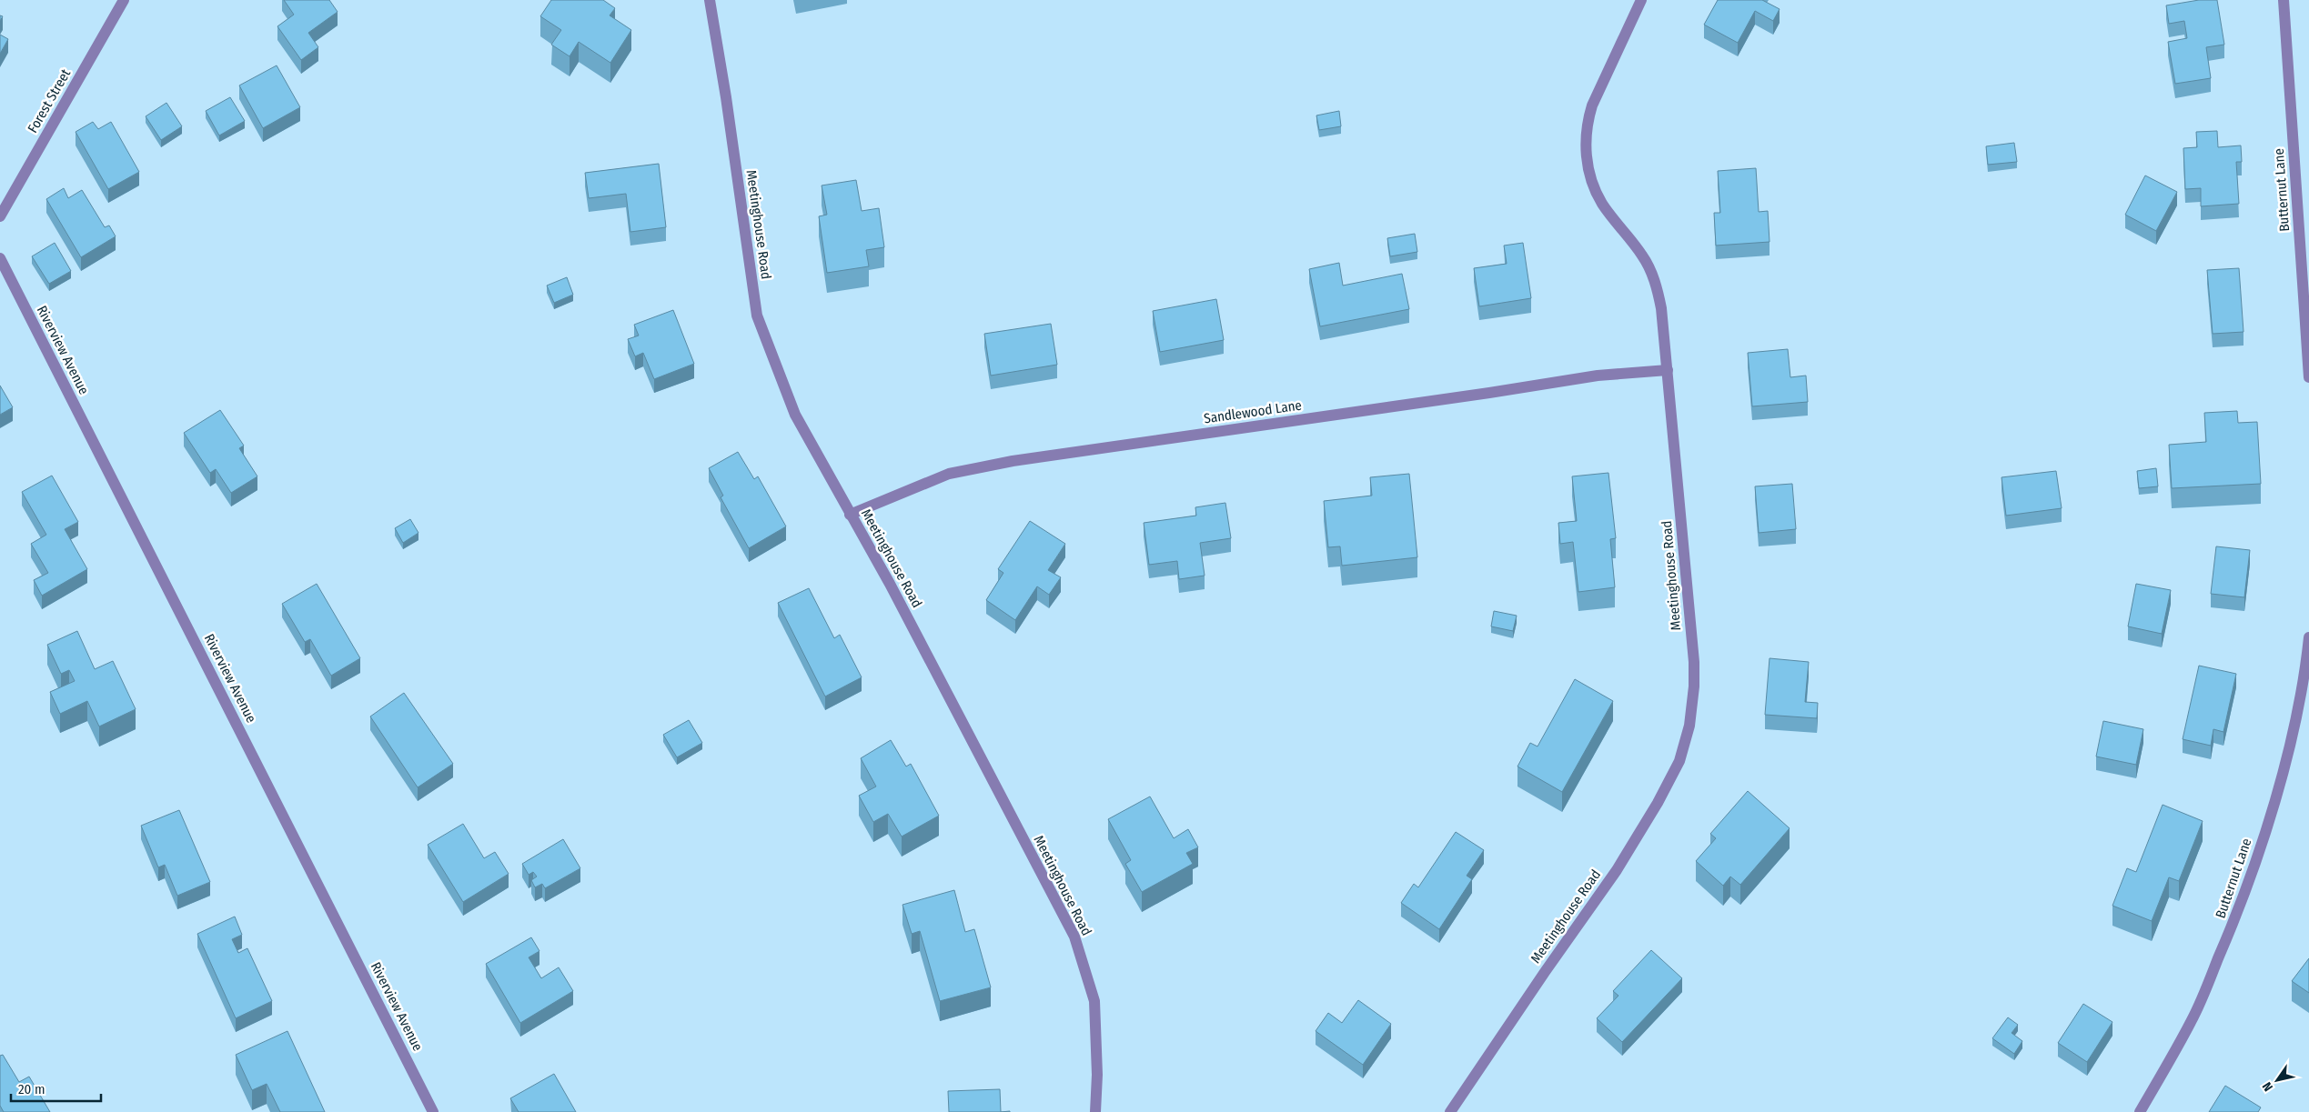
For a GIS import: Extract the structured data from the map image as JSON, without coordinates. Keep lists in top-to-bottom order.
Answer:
{
  "streets": {
    "street": [
      "Forest Street",
      "Butternut Lane",
      "Meetinghouse Road",
      "Riverview Avenue",
      "Sandlewood Lane"
    ]
  },
  "crossings": [
    ["Meetinghouse Road", "Sandlewood Lane"]
  ],
  "scale_bar": "20 m",
  "north": "bottom left"
}
